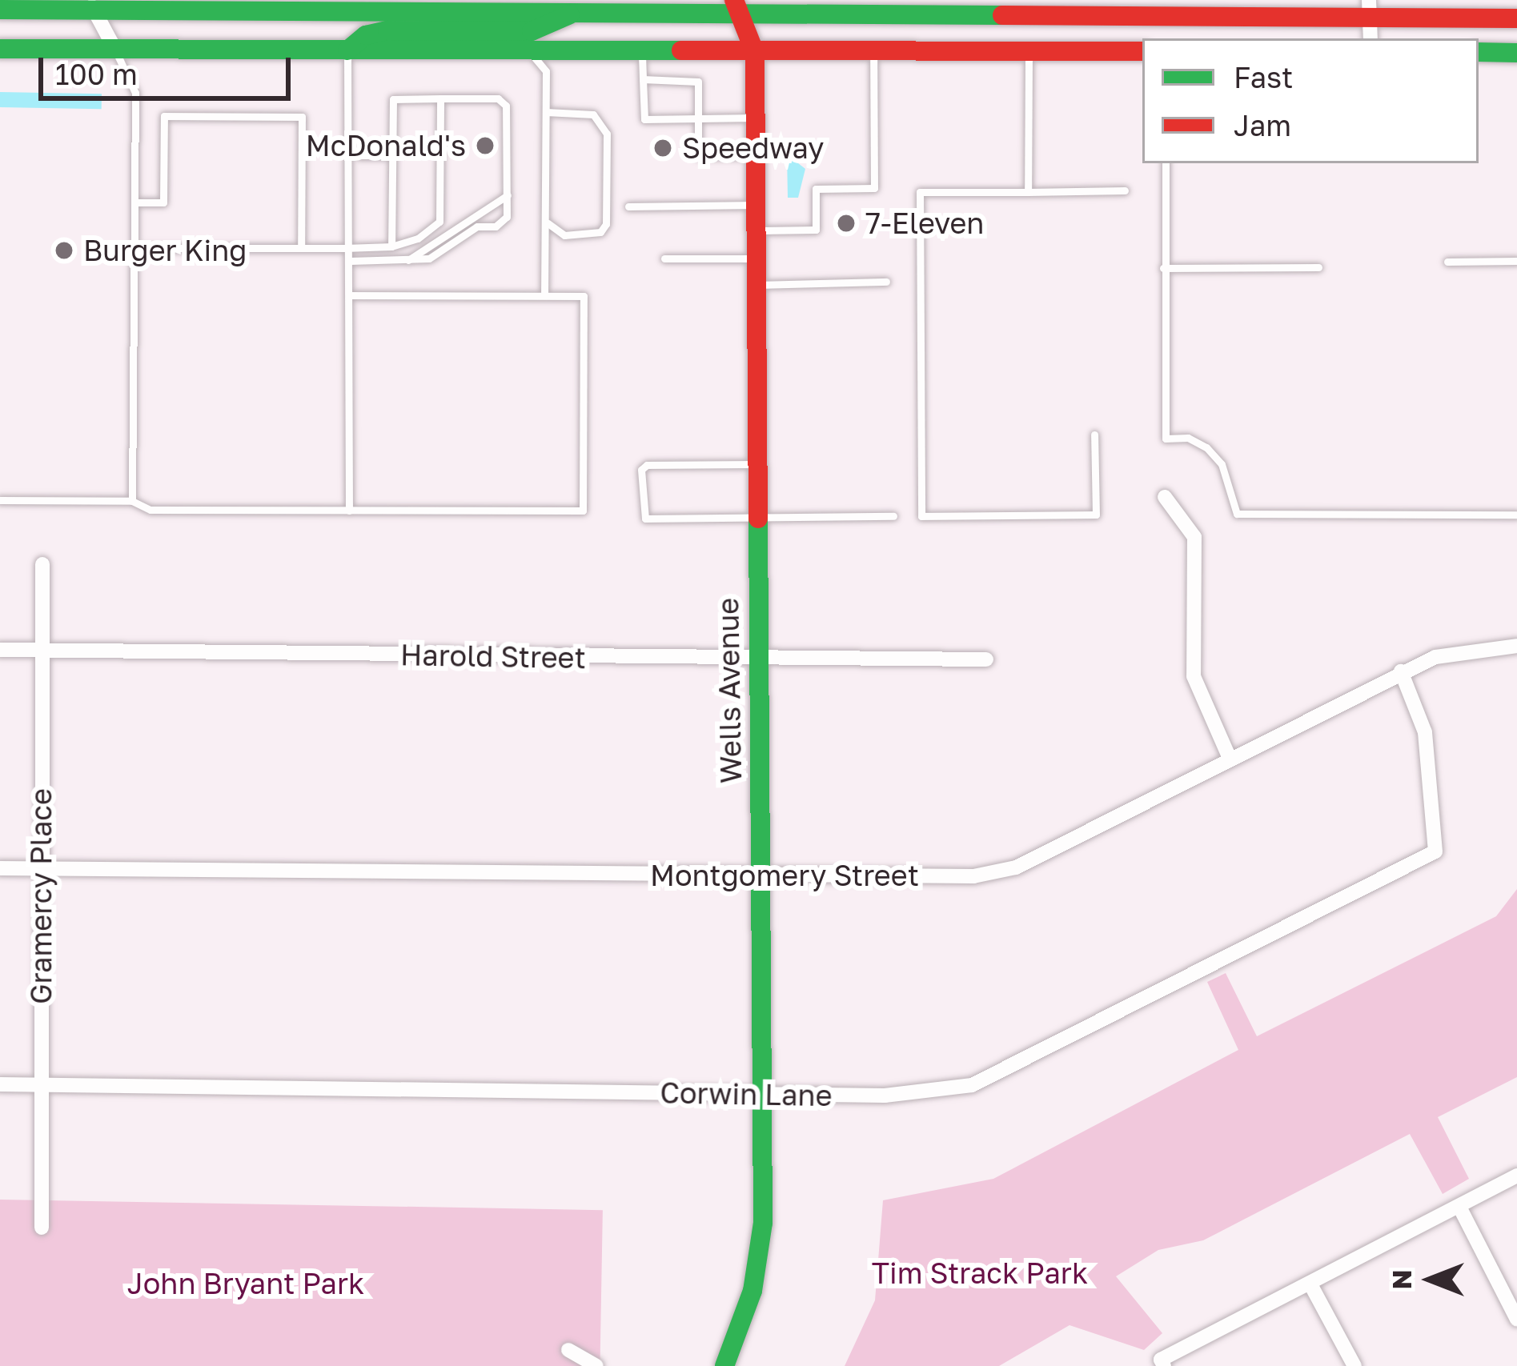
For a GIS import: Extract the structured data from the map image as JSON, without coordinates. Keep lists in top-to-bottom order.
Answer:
{
  "streets": {
    "main road": ["Wells Avenue"],
    "street": [
      "Harold Street",
      "Montgomery Street",
      "Gramercy Place",
      "Corwin Lane"
    ]
  },
  "crossings": [
    ["Harold Street", "Wells Avenue"],
    ["Harold Street", "Gramercy Place"],
    ["Wells Avenue", "Montgomery Street"],
    ["Wells Avenue", "Corwin Lane"],
    ["Montgomery Street", "Gramercy Place"],
    ["Montgomery Street", "Corwin Lane"],
    ["Gramercy Place", "Corwin Lane"]
  ],
  "parks": ["Tim Strack Park", "John Bryant Park"],
  "places": [
    "McDonald's",
    "Speedway",
    "7-Eleven",
    "Burger King"
  ],
  "legend": ["Fast", "Jam"],
  "scale_bar": "100 m",
  "north": "left"
}
